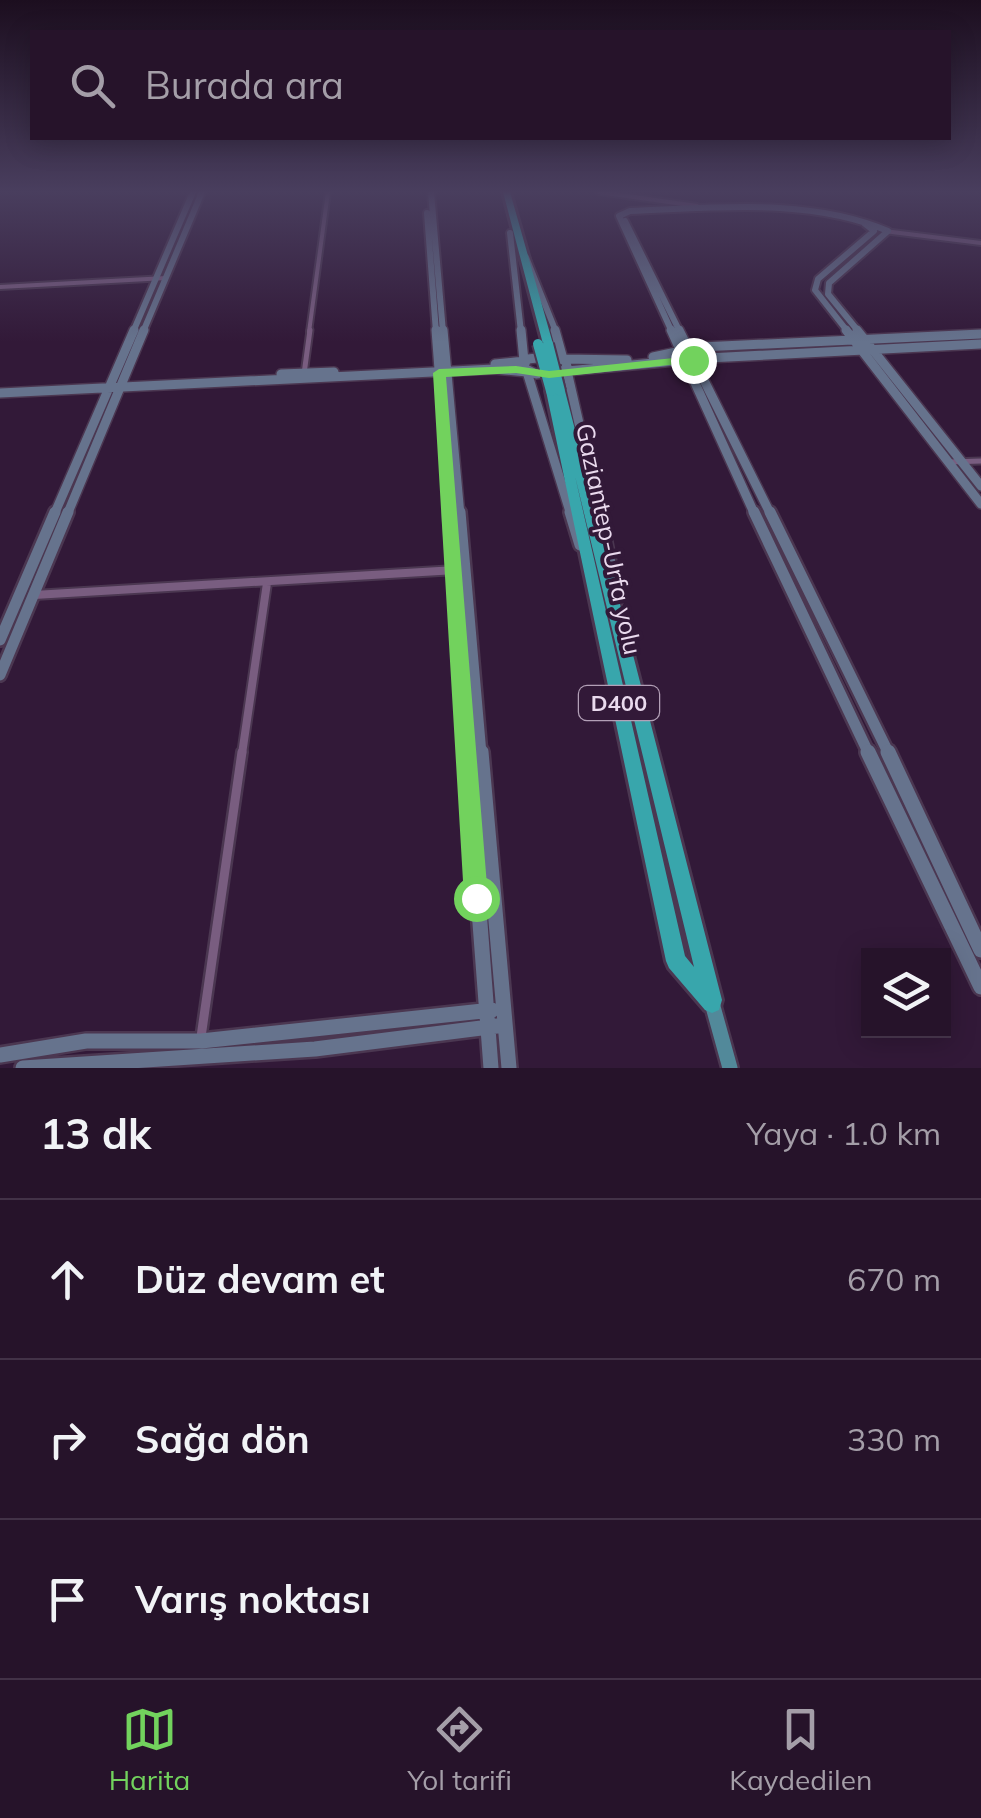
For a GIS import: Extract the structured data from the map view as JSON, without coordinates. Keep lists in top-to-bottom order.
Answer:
{
  "streets": {
    "highway": ["Gaziantep-Urfa yolu", "D400"]
  },
  "page": {
    "search": "Burada ara",
    "heading": ["13 dk", "Yaya · 1.0 km"],
    "list": [
      ["Düz devam et", "670 m"],
      ["Sağa dön", "330 m"],
      "Varış noktası"
    ],
    "nav": ["Harita", "Yol tarifi", "Kaydedilen"]
  }
}
